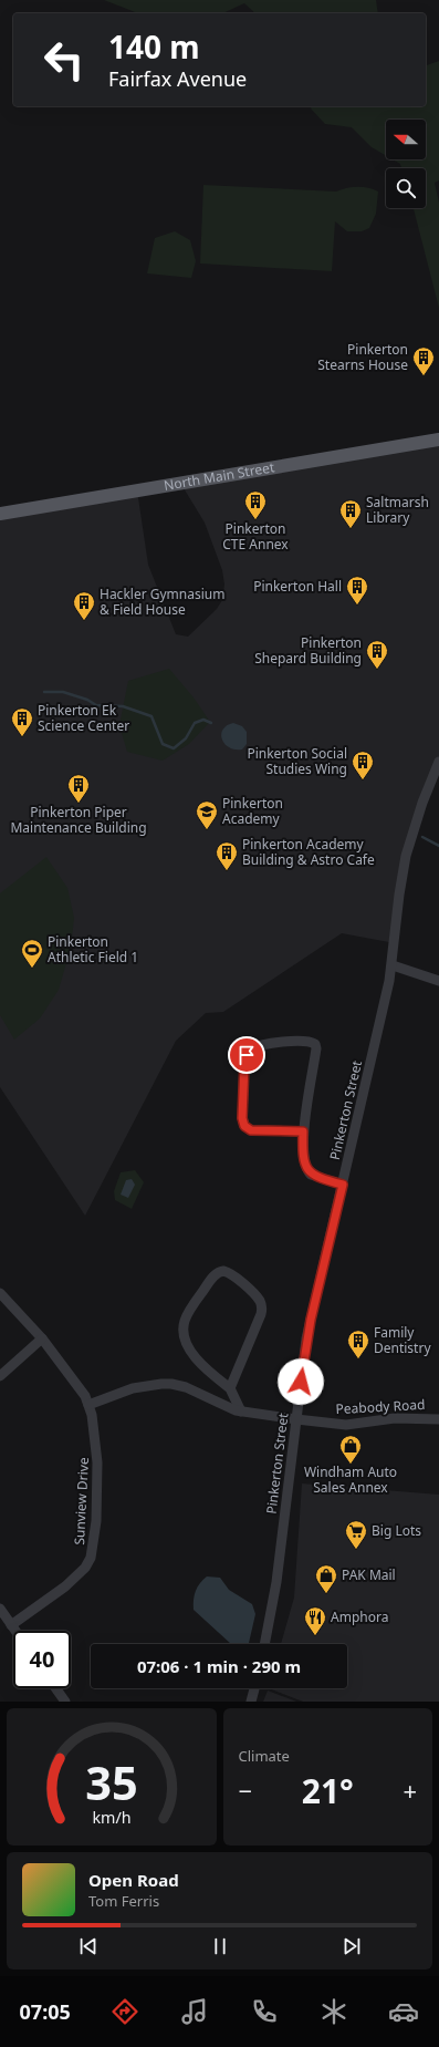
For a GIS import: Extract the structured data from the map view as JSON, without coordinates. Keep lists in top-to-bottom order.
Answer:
{
  "streets": {
    "main road": ["North Main Street"],
    "street": ["Pinkerton Street", "Peabody Road", "Sunview Drive"]
  },
  "crossings": [
    ["Pinkerton Street", "Peabody Road"],
    ["Peabody Road", "Sunview Drive"]
  ],
  "places": {
    "building": [
      "Pinkerton Stearns House",
      "Pinkerton CTE Annex",
      "Saltmarsh Library",
      "Pinkerton Hall",
      "Hackler Gymnasium & Field House",
      "Pinkerton Shepard Building",
      "Pinkerton Ek Science Center",
      "Pinkerton Social Studies Wing",
      "Pinkerton Piper Maintenance Building",
      "Pinkerton Academy Building & Astro Cafe",
      "Family Dentistry"
    ],
    "school or university": ["Pinkerton Academy"],
    "sports": ["Pinkerton Athletic Field 1"],
    "shop": ["Windham Auto Sales Annex", "PAK Mail"],
    "supermarket": ["Big Lots"],
    "restaurant": ["Amphora"]
  },
  "north": "left",
  "page": {
    "turn": ["140 m", "Fairfax Avenue"],
    "limit": "40",
    "trip": "07:06 · 1 min · 290 m",
    "tile": "Climate",
    "heat": ["−", "21°", "+"],
    "song": ["Open Road", "Tom Ferris"],
    "tabs": "07:05",
    "gauge": ["35", "km/h"]
  }
}
